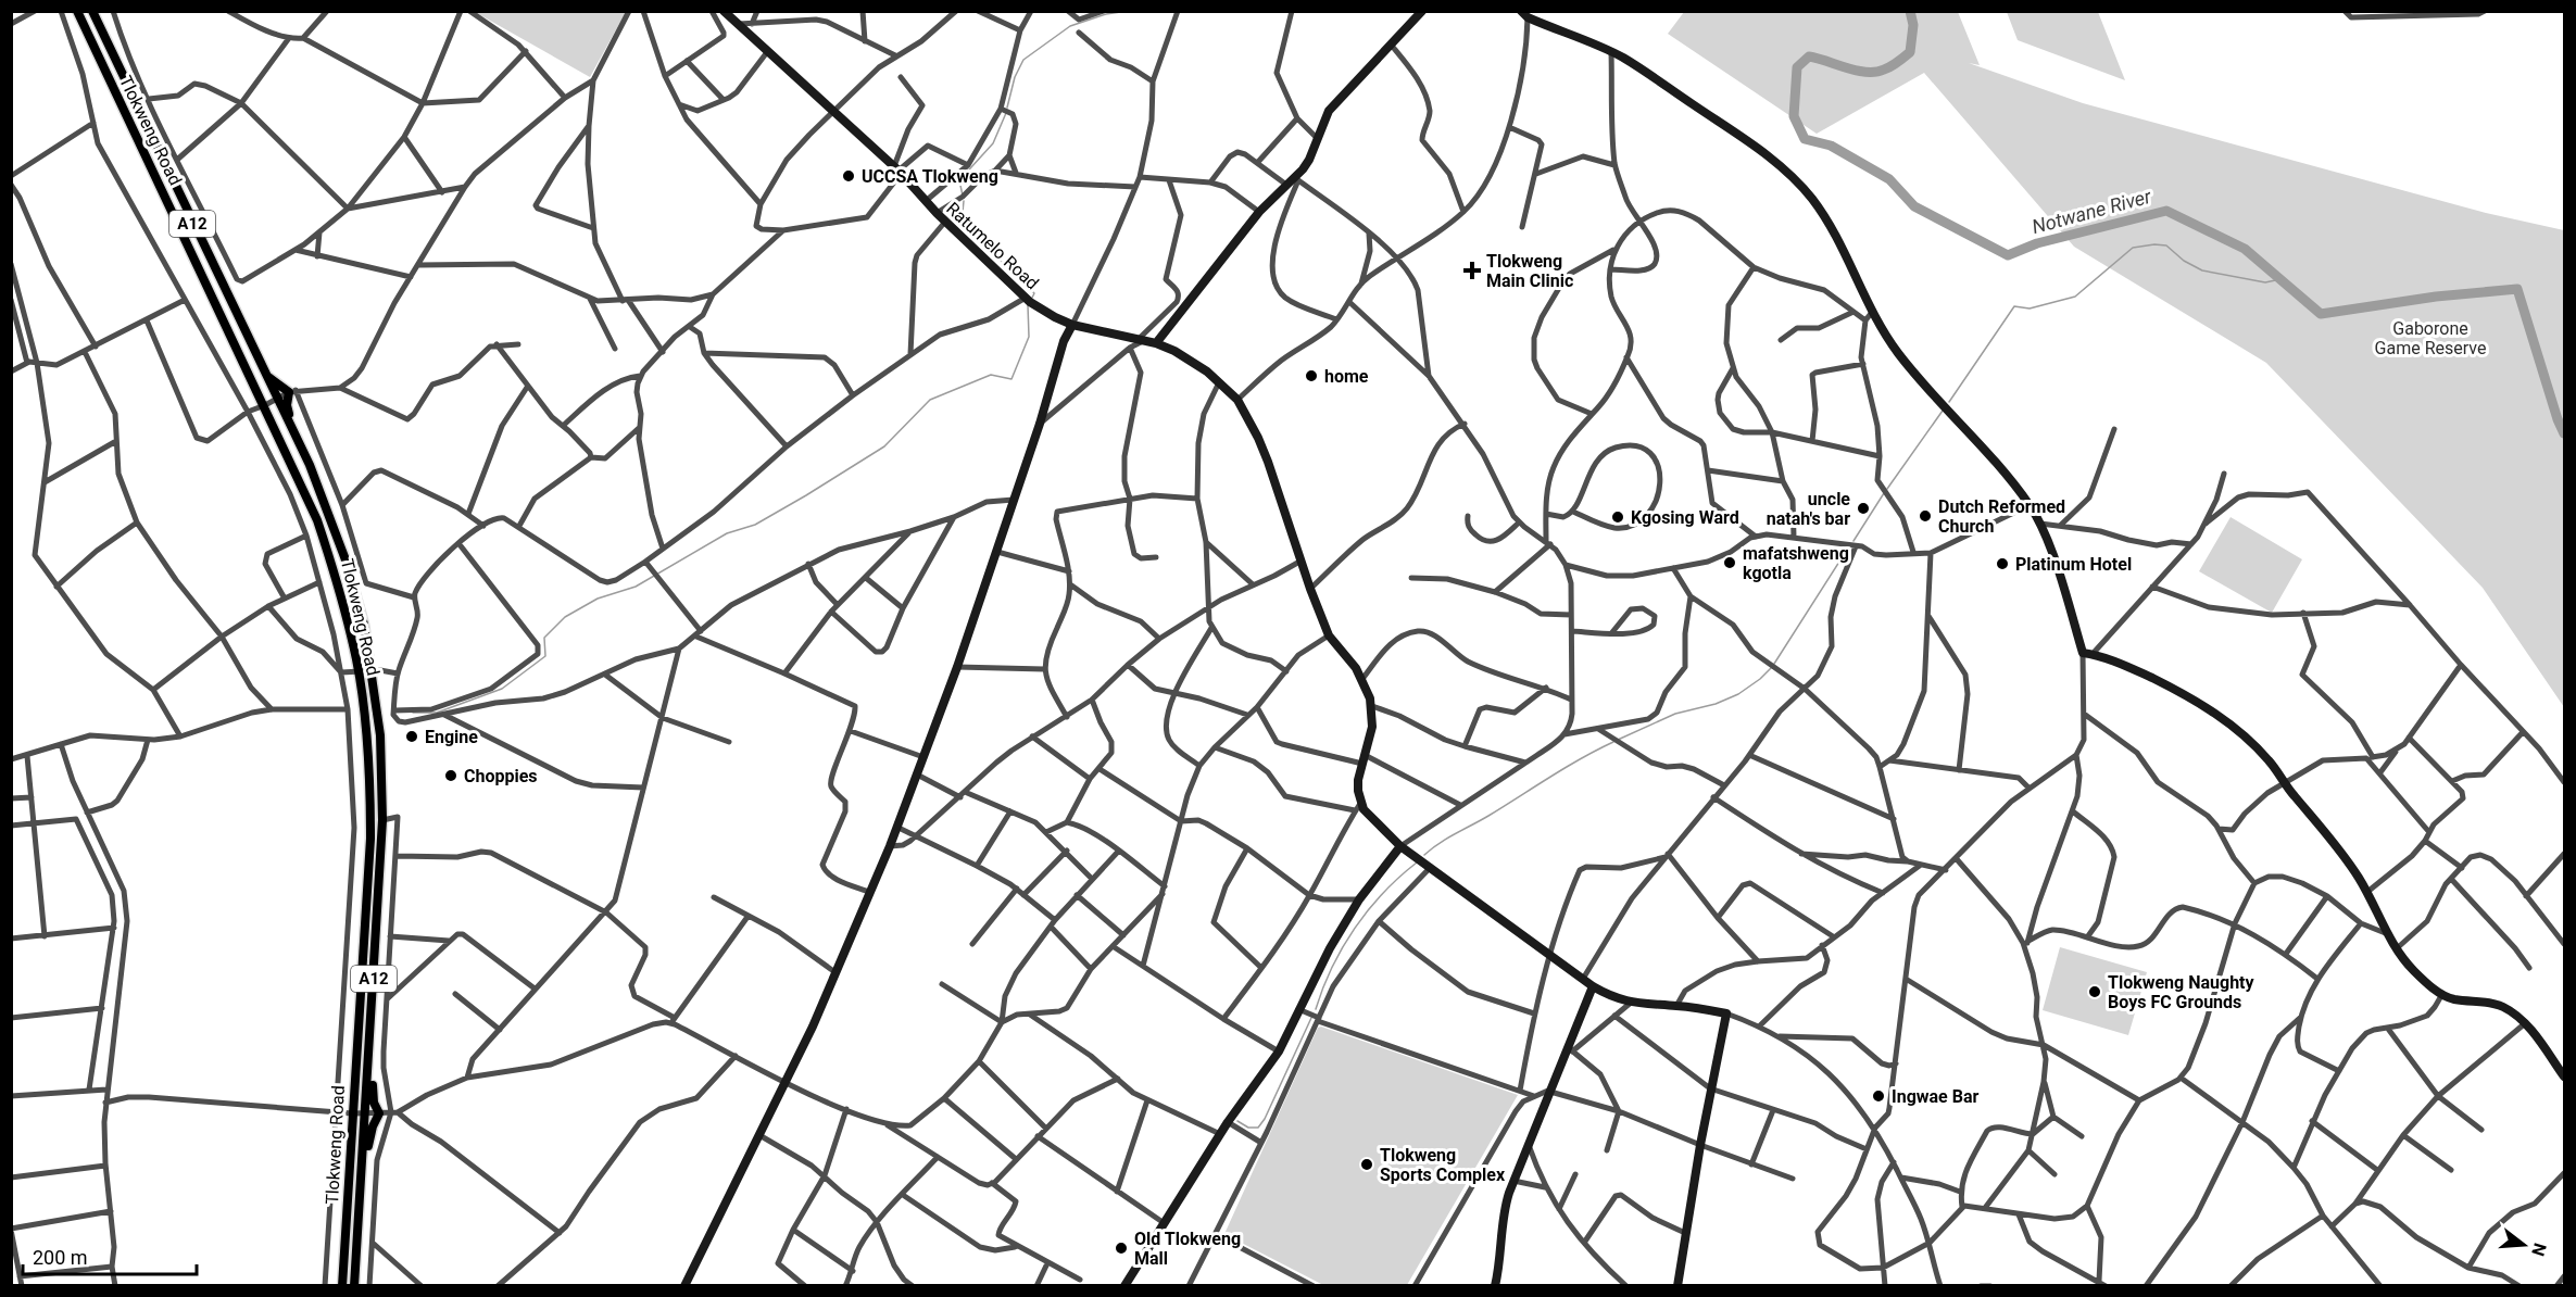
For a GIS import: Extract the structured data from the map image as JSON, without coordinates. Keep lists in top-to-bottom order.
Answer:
{
  "streets": {
    "main road": ["Tlokweng Road", "A12"],
    "street": ["Ratumelo Road"]
  },
  "water": ["Notwane River"],
  "parks": ["Gaborone Game Reserve"],
  "places": {
    "other": [
      "UCCSA Tlokweng",
      "home",
      "uncle natah's bar",
      "Dutch Reformed Church",
      "Kgosing Ward",
      "mafatshweng kgotla",
      "Platinum Hotel",
      "Engine",
      "Choppies",
      "Tlokweng Naughty Boys FC Grounds",
      "Ingwae Bar",
      "Tlokweng Sports Complex",
      "Old Tlokweng Mall"
    ],
    "health": ["Tlokweng Main Clinic"]
  },
  "scale_bar": "200 m",
  "north": "right"
}
